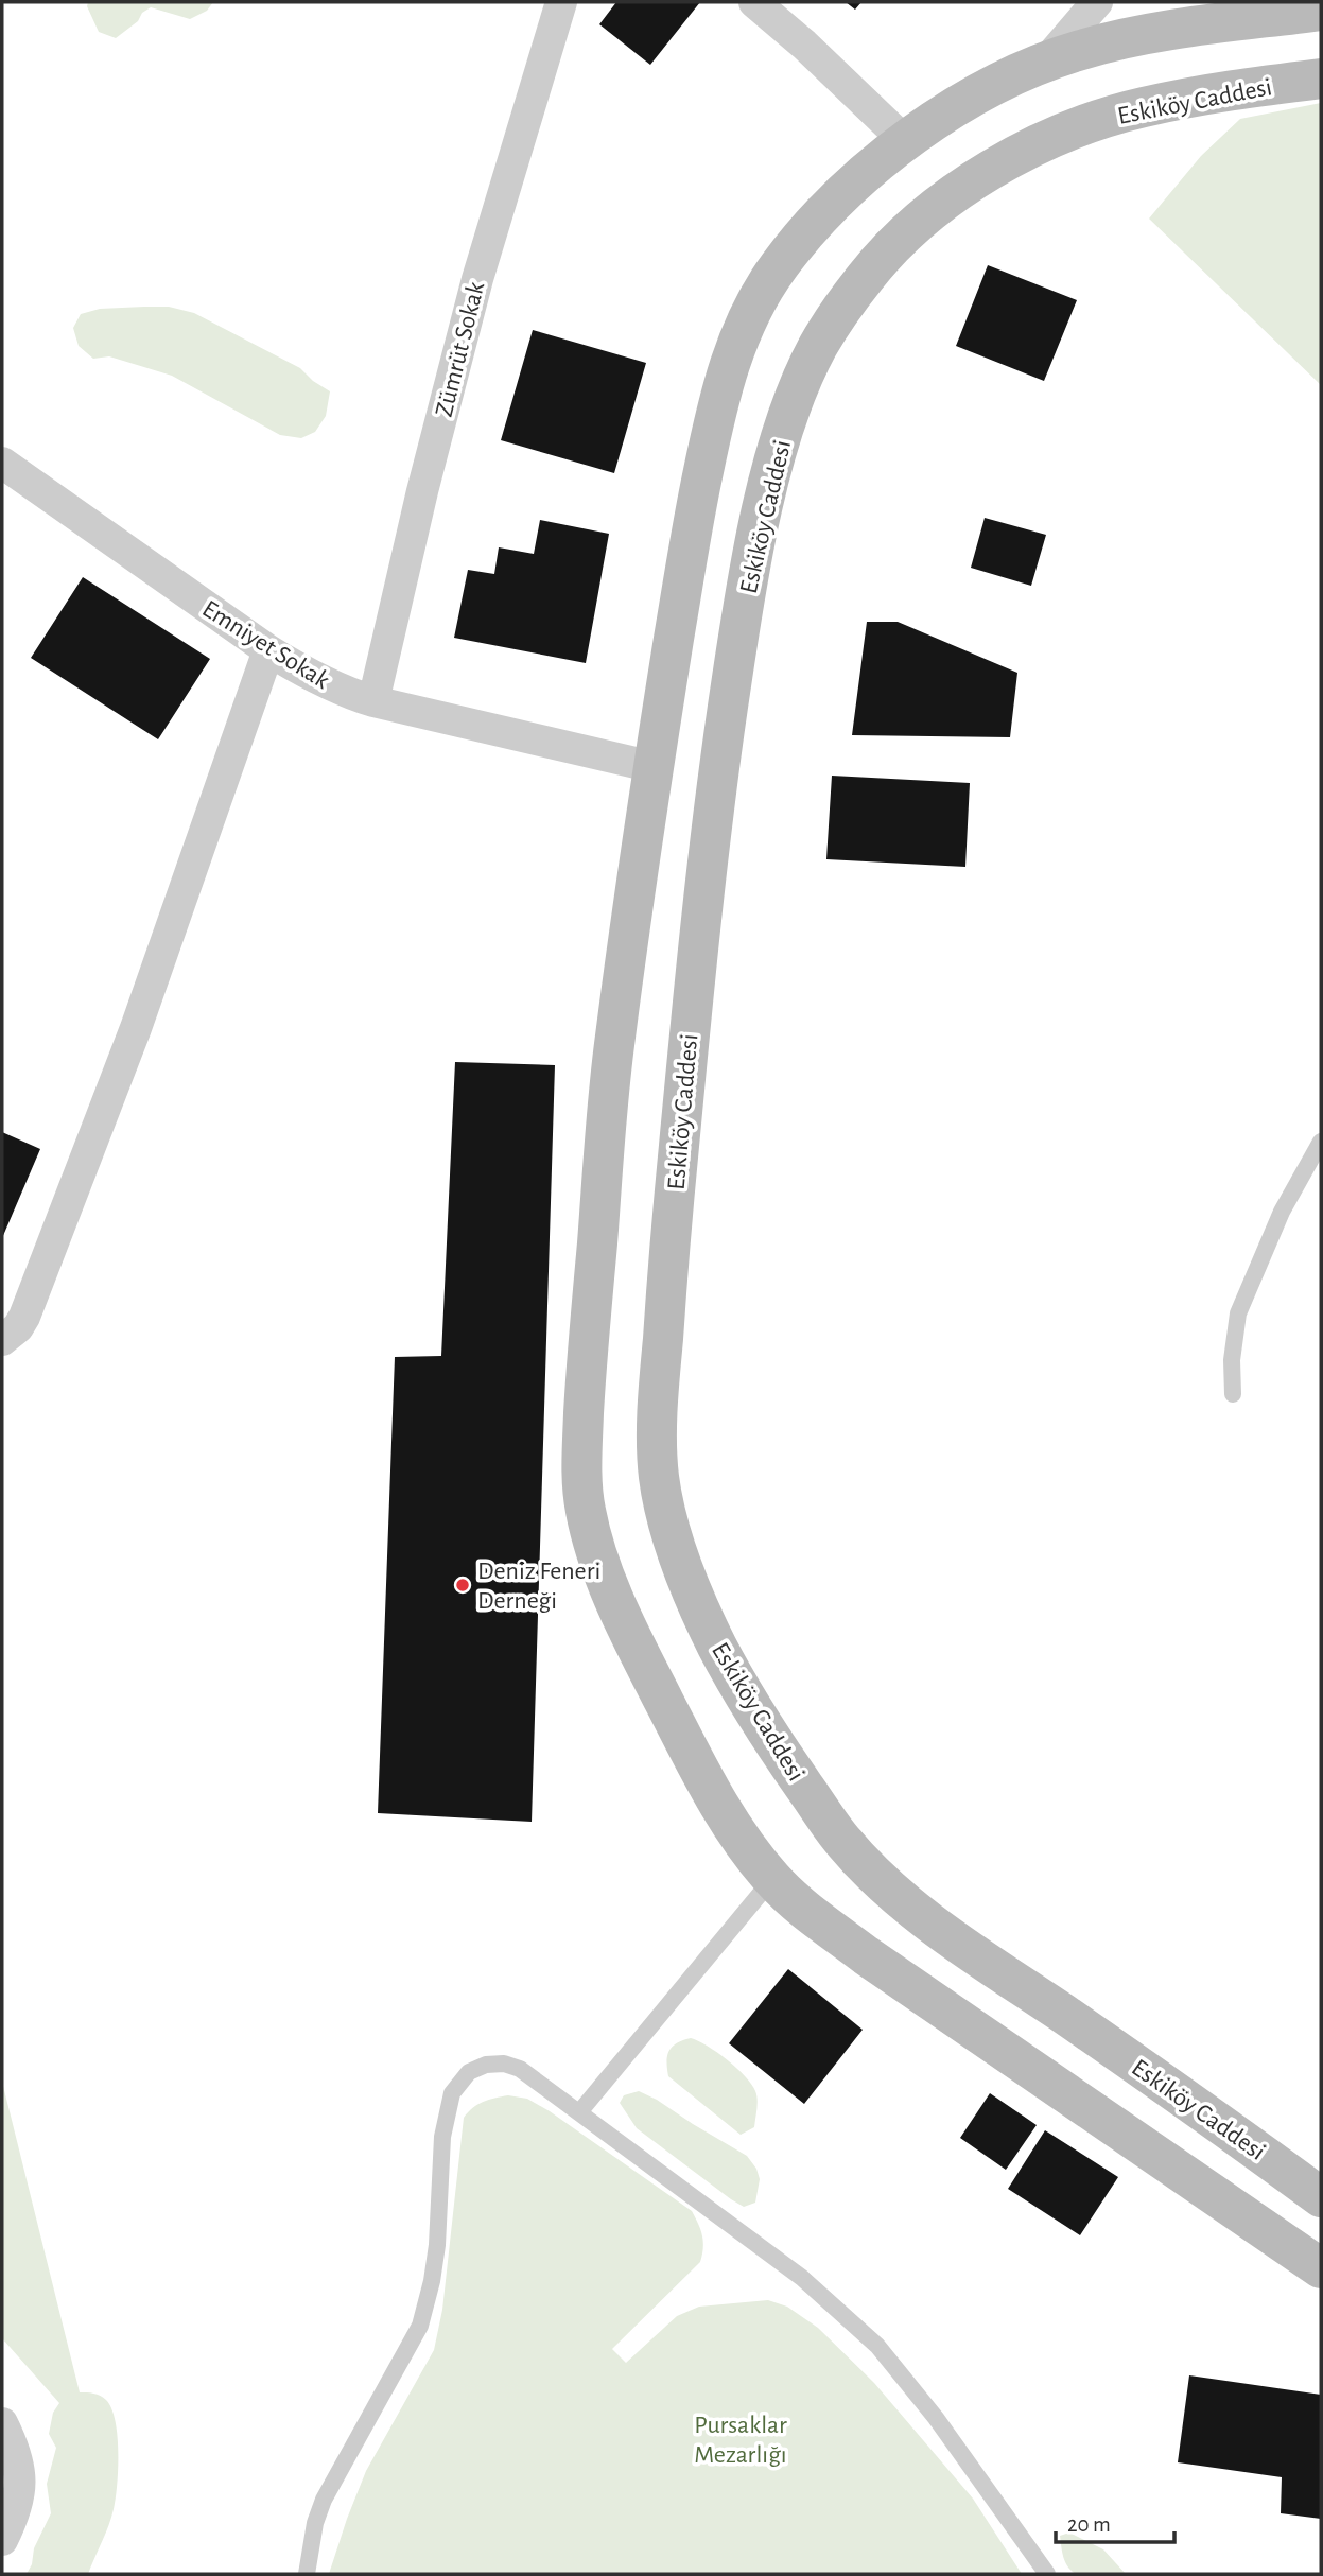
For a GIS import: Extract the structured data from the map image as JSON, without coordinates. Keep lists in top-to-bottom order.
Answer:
{
  "streets": {
    "street": ["Eskiköy Caddesi", "Zümrüt Sokak", "Emniyet Sokak"]
  },
  "crossings": [
    ["Zümrüt Sokak", "Emniyet Sokak"]
  ],
  "parks": ["Pursaklar Mezarlığı"],
  "places": ["Deniz Feneri Derneği"],
  "scale_bar": "20 m"
}
